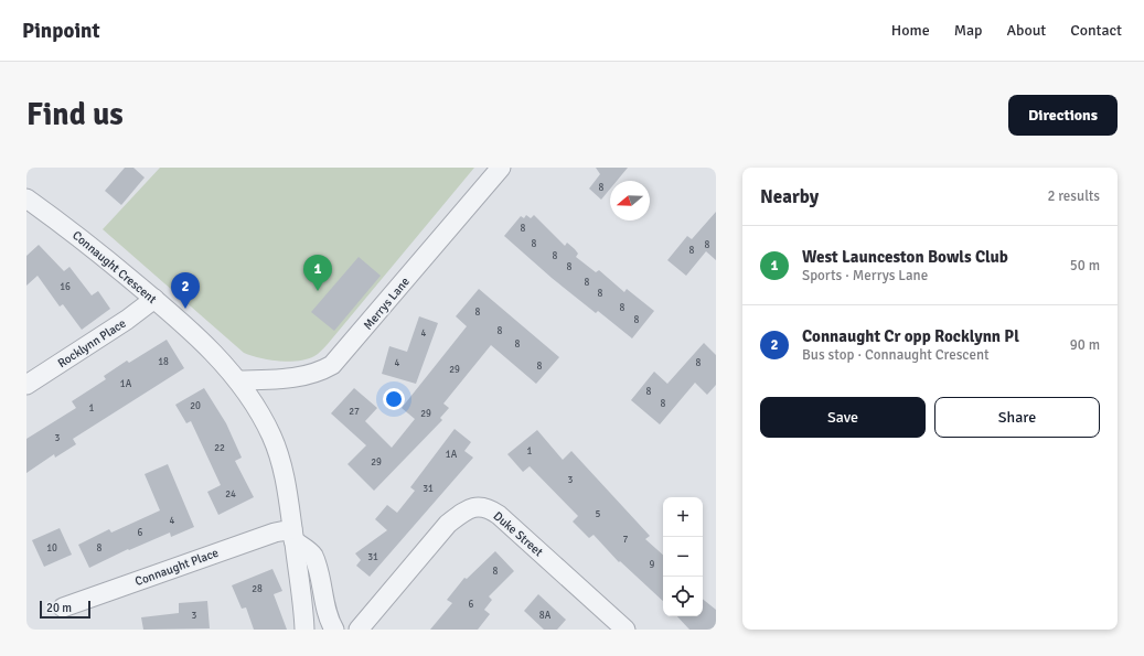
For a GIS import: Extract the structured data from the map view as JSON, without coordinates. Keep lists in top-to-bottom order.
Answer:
{
  "streets": {
    "street": [
      "Connaught Crescent",
      "Merrys Lane",
      "Rocklynn Place",
      "Duke Street",
      "Connaught Place"
    ]
  },
  "crossings": [
    ["Connaught Crescent", "Merrys Lane"],
    ["Connaught Crescent", "Rocklynn Place"],
    ["Connaught Crescent", "Connaught Place"]
  ],
  "house_numbers": [
    "8",
    "8",
    "8",
    "8",
    "8",
    "8",
    "8",
    "8",
    "16",
    "8",
    "8",
    "8",
    "8",
    "8",
    "4",
    "8",
    "18",
    "4",
    "8",
    "8",
    "29",
    "1A",
    "8",
    "8",
    "20",
    "1",
    "27",
    "29",
    "3",
    "22",
    "1",
    "1A",
    "29",
    "3",
    "31",
    "24",
    "5",
    "4",
    "6",
    "7",
    "10",
    "8",
    "31",
    "9",
    "8",
    "28",
    "6",
    "3",
    "8A"
  ],
  "scale_bar": "20 m",
  "north": "left",
  "page": {
    "header": "Pinpoint",
    "nav": [
      "Home",
      "Map",
      "About",
      "Contact"
    ],
    "buttons": [
      "Directions",
      ["Save", "Share"]
    ],
    "title": "Find us",
    "heading": ["Nearby", "2 results"],
    "list": [
      {
        "mark": "1",
        "name": "West Launceston Bowls Club",
        "note": "Sports · Merrys Lane",
        "value": "50 m"
      },
      {
        "mark": "2",
        "name": "Connaught Cr opp Rocklynn Pl",
        "note": "Bus stop · Connaught Crescent",
        "value": "90 m"
      }
    ],
    "pins": ["1", "2"],
    "map_buttons": ["+", "−"],
    "scale": "20 m"
  }
}
